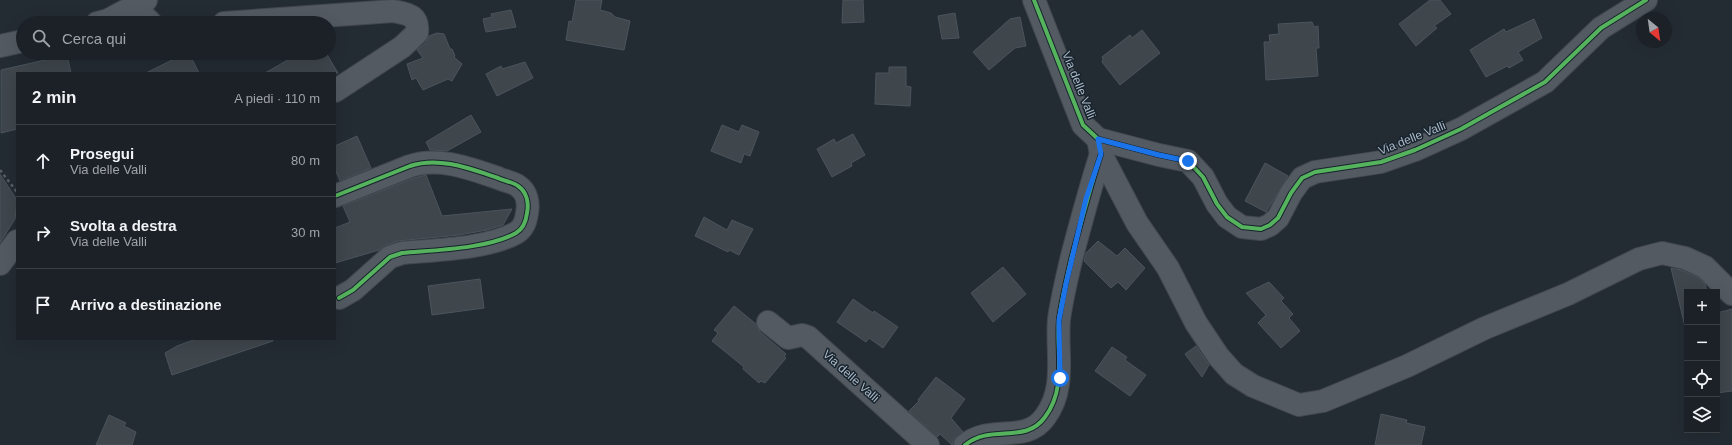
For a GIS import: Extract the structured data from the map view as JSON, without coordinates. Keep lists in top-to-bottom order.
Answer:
{
  "streets": {
    "street": ["Via delle Valli"]
  },
  "north": "bottom right",
  "page": {
    "search": "Cerca qui",
    "heading": ["2 min", "A piedi · 110 m"],
    "list": [
      ["Prosegui", "Via delle Valli", "80 m"],
      ["Svolta a destra", "Via delle Valli", "30 m"],
      "Arrivo a destinazione"
    ],
    "map_buttons": ["+", "−"]
  }
}
